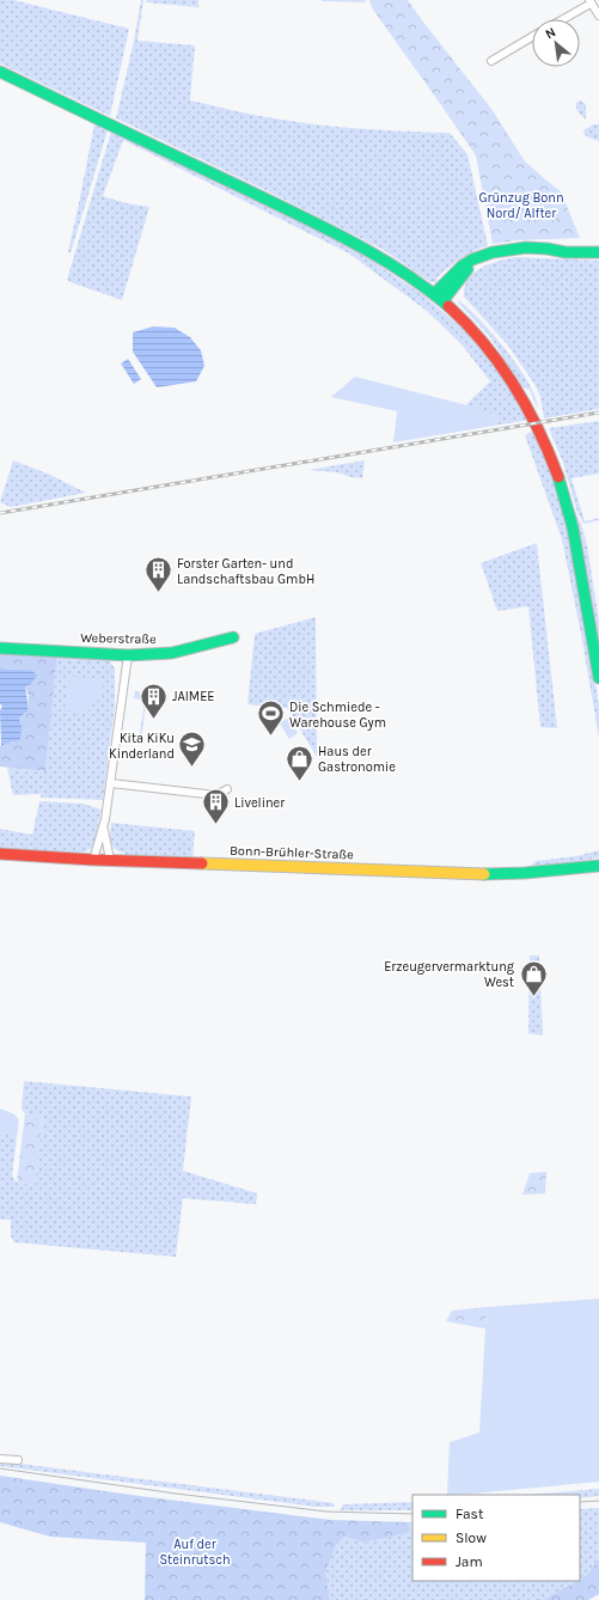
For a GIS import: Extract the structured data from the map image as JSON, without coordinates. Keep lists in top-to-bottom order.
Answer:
{
  "streets": {
    "street": ["Weberstraße", "Bonn-Brühler-Straße"]
  },
  "parks": ["Grünzug Bonn Nord/ Alfter", "Auf der Steinrutsch"],
  "places": {
    "building": ["Forster Garten- und Landschaftsbau GmbH", "JAIMEE", "Liveliner"],
    "sports": ["Die Schmiede - Warehouse Gym"],
    "school or university": ["Kita KiKu Kinderland"],
    "shop": ["Haus der Gastronomie", "Erzeugervermarktung West"]
  },
  "legend": ["Fast", "Slow", "Jam"],
  "north": "top left"
}
